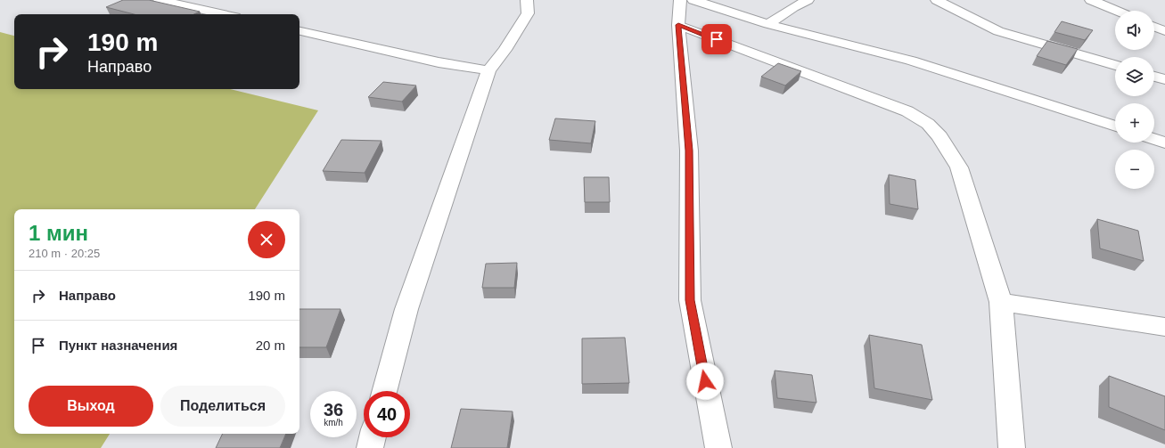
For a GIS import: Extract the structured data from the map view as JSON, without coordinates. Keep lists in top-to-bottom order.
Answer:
{
  "page": {
    "map_buttons": ["+", "−"],
    "turn": ["190 m", "Направо"],
    "heading": ["1 мин", "210 m · 20:25"],
    "list": [
      {
        "name": "Направо",
        "value": "190 m"
      },
      {
        "name": "Пункт назначения",
        "value": "20 m"
      }
    ],
    "buttons": ["Выход", "Поделиться"],
    "speed": "36 km/h",
    "limit": "40"
  }
}
